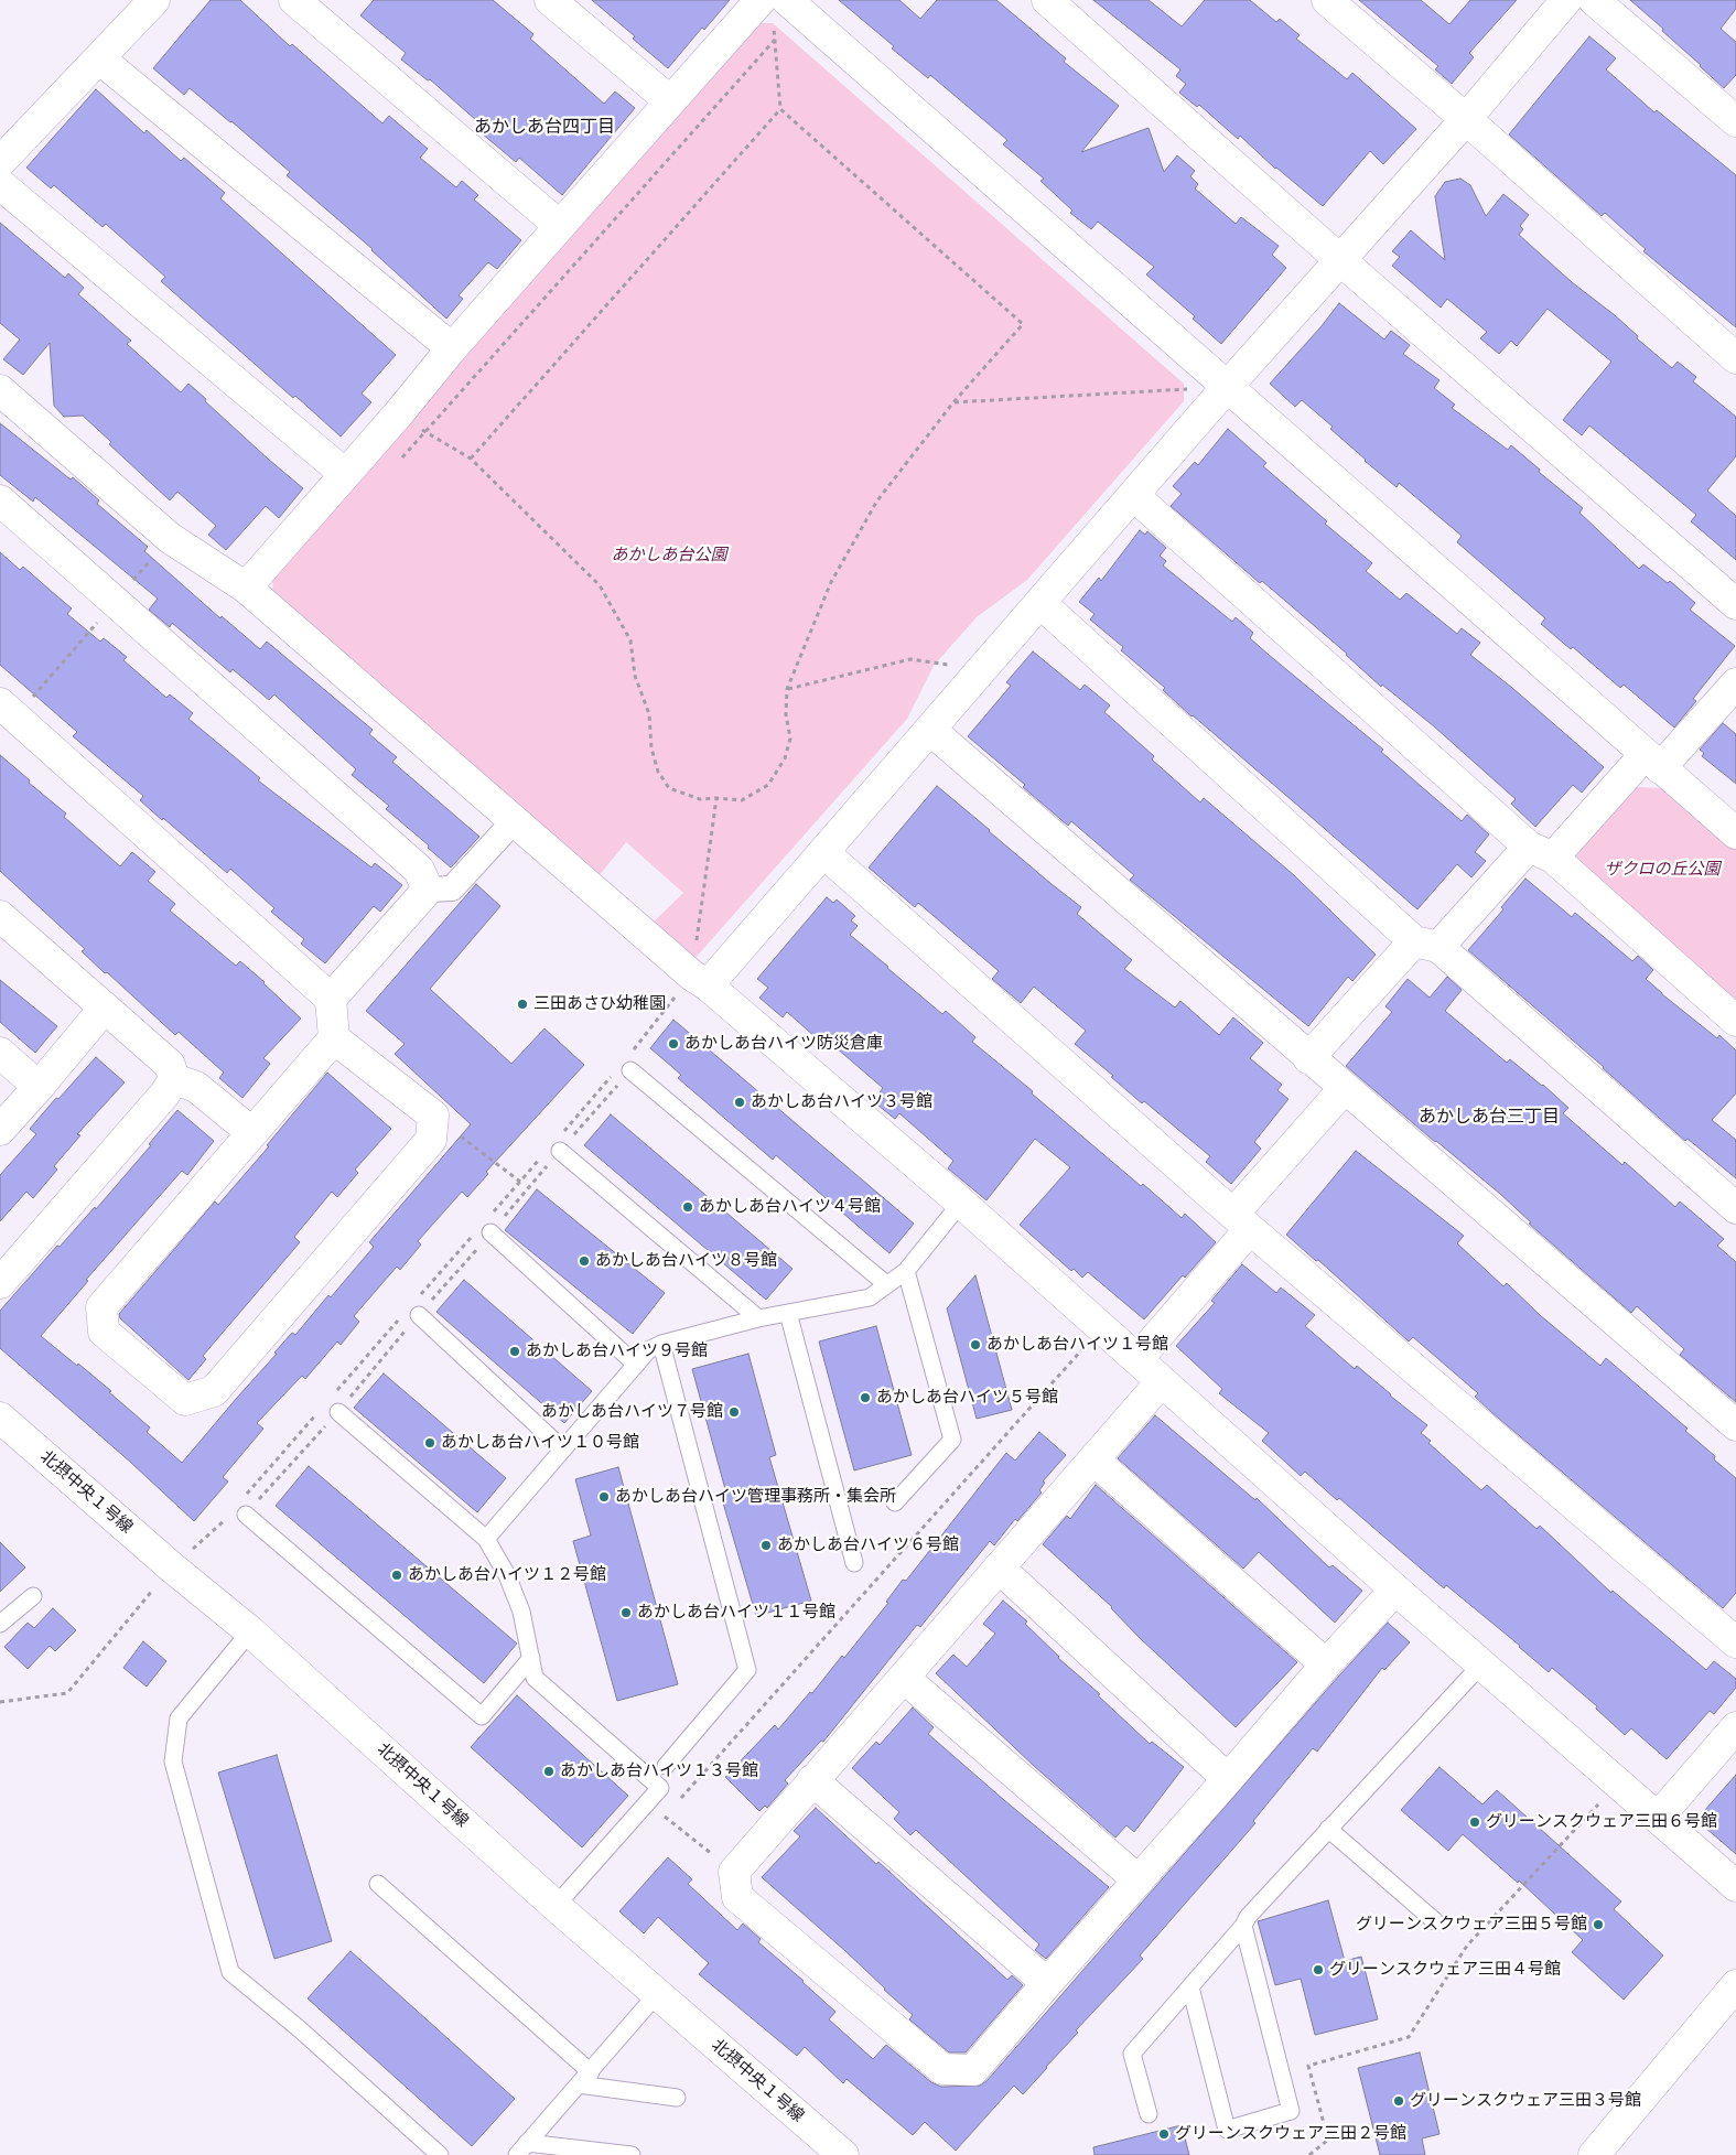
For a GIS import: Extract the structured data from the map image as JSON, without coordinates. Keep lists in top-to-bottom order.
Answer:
{
  "streets": {
    "street": ["北摂中央１号線"]
  },
  "districts": ["あかしあ台四丁目", "あかしあ台三丁目"],
  "parks": ["あかしあ台公園", "ザクロの丘公園"],
  "places": [
    "三田あさひ幼稚園",
    "あかしあ台ハイツ防災倉庫",
    "あかしあ台ハイツ３号館",
    "あかしあ台ハイツ４号館",
    "あかしあ台ハイツ８号館",
    "あかしあ台ハイツ１号館",
    "あかしあ台ハイツ９号館",
    "あかしあ台ハイツ５号館",
    "あかしあ台ハイツ７号館",
    "あかしあ台ハイツ１０号館",
    "あかしあ台ハイツ管理事務所・集会所",
    "あかしあ台ハイツ６号館",
    "あかしあ台ハイツ１２号館",
    "あかしあ台ハイツ１１号館",
    "あかしあ台ハイツ１３号館",
    "グリーンスクウェア三田６号館",
    "グリーンスクウェア三田５号館",
    "グリーンスクウェア三田４号館",
    "グリーンスクウェア三田３号館",
    "グリーンスクウェア三田２号館"
  ]
}
